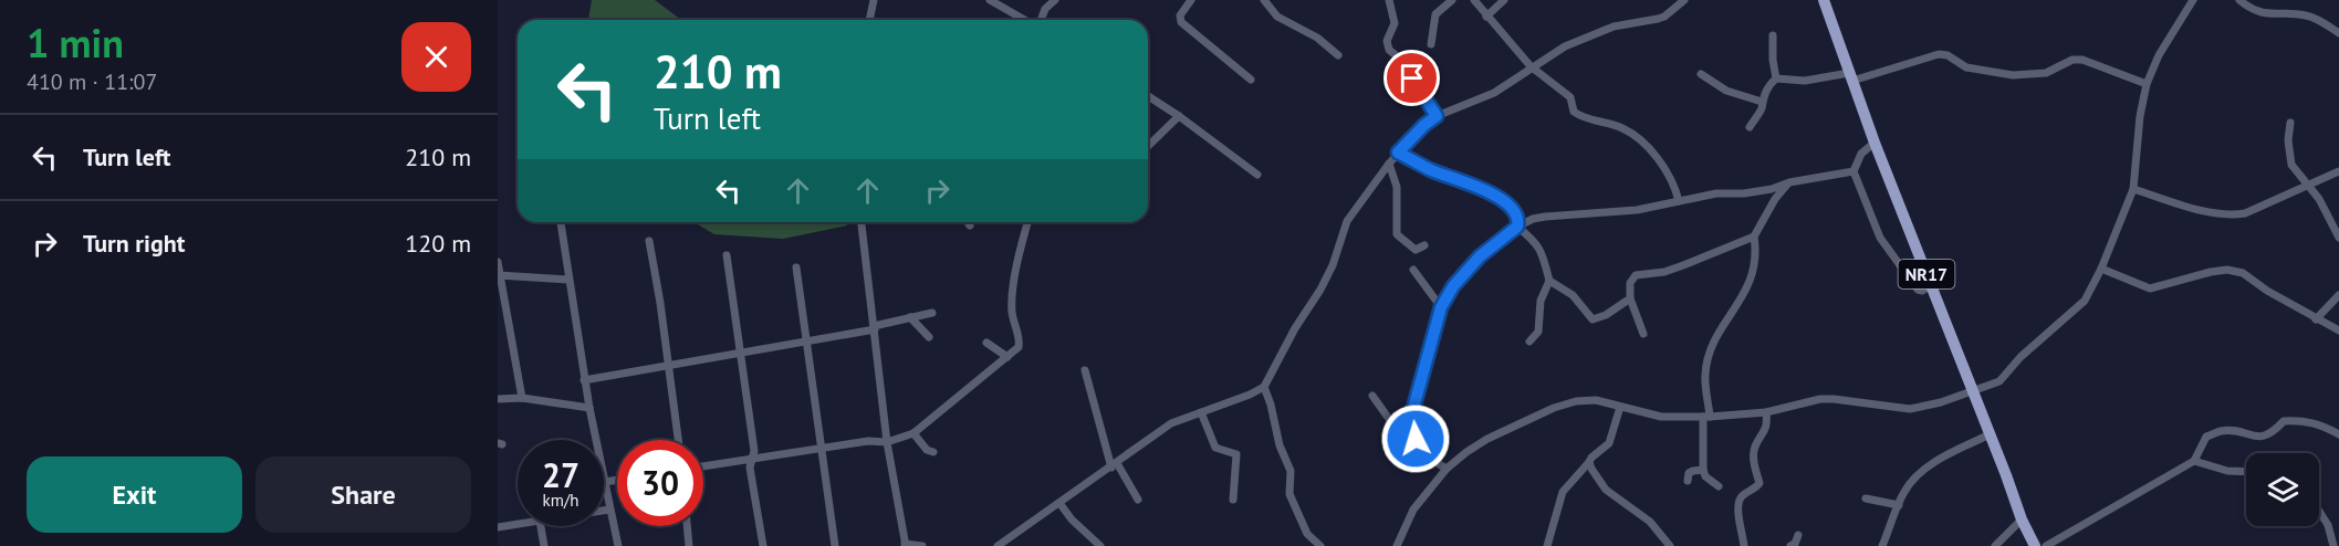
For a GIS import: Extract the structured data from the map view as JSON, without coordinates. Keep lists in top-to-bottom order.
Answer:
{
  "streets": {
    "main road": ["NR17"]
  },
  "page": {
    "heading": ["1 min", "410 m · 11:07"],
    "turn": ["210 m", "Turn left"],
    "list": [
      {
        "name": "Turn left",
        "value": "210 m"
      },
      {
        "name": "Turn right",
        "value": "120 m"
      }
    ],
    "speed": "27 km/h",
    "limit": "30",
    "buttons": ["Exit", "Share"]
  }
}
